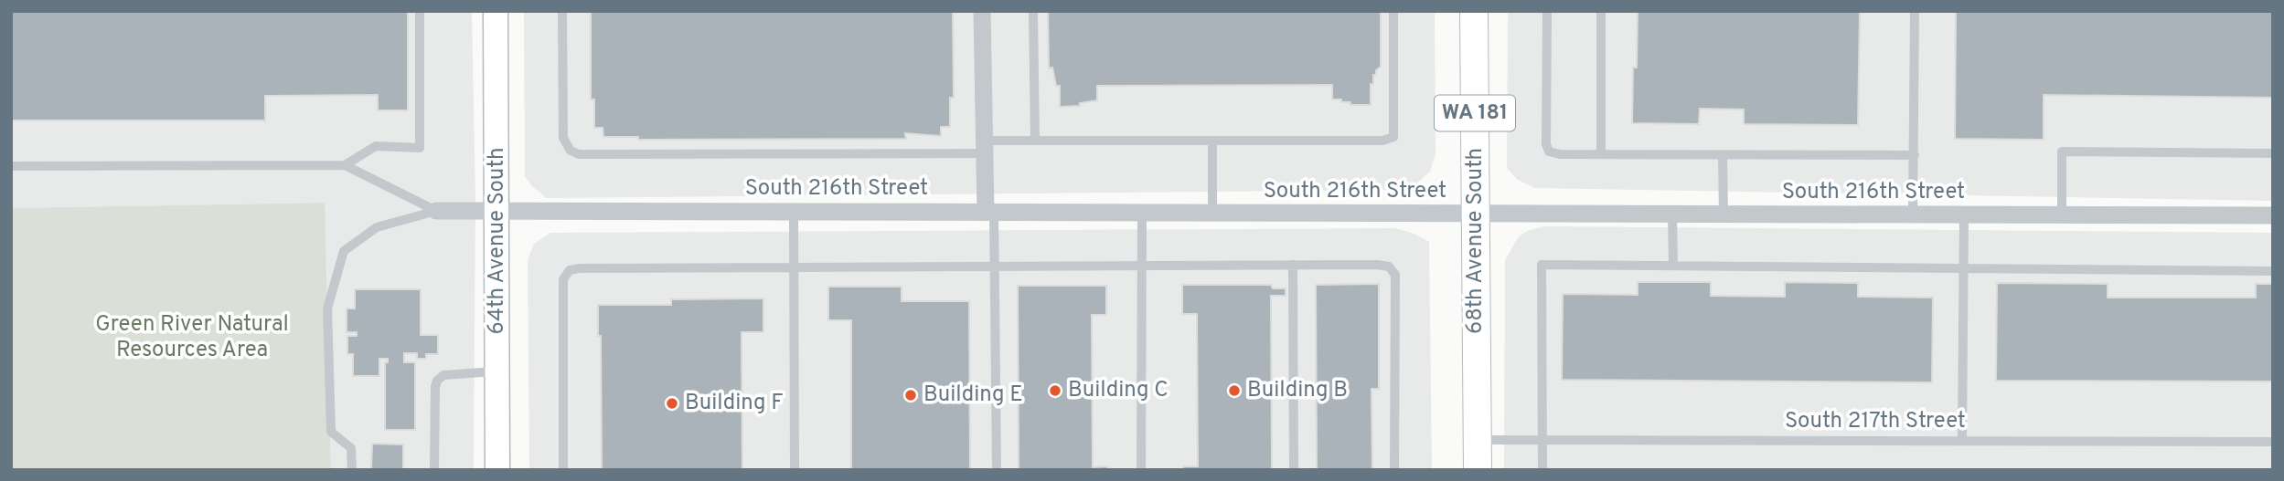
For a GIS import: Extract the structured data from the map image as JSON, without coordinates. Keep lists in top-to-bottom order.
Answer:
{
  "streets": {
    "main road": ["WA 181", "68th Avenue South"],
    "street": ["South 216th Street", "64th Avenue South"],
    "lane": ["South 217th Street"]
  },
  "crossings": [
    ["South 216th Street", "64th Avenue South"],
    ["South 216th Street", "68th Avenue South"],
    ["68th Avenue South", "South 217th Street"]
  ],
  "parks": ["Green River Natural Resources Area"],
  "places": [
    "Building C",
    "Building B",
    "Building E",
    "Building F"
  ]
}
